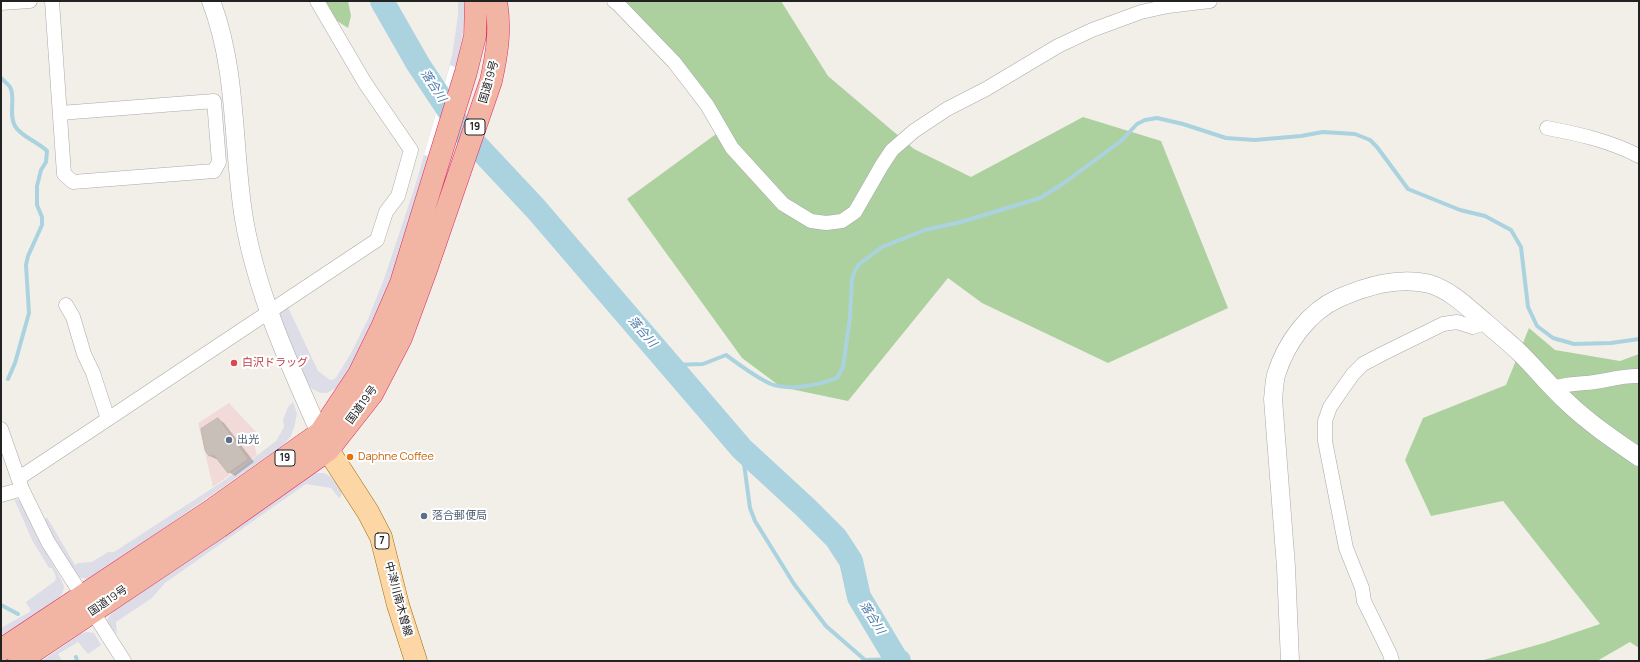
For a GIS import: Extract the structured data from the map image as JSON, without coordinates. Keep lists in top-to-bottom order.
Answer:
{
  "streets": {
    "highway": ["国道19号", "19"],
    "main road": ["7", "中津川南木曽線"]
  },
  "crossings": [
    ["国道19号", "中津川南木曽線"]
  ],
  "water": ["落合川"],
  "places": [
    "白沢ドラッグ",
    "出光",
    "Daphne Coffee",
    "落合郵便局"
  ]
}
